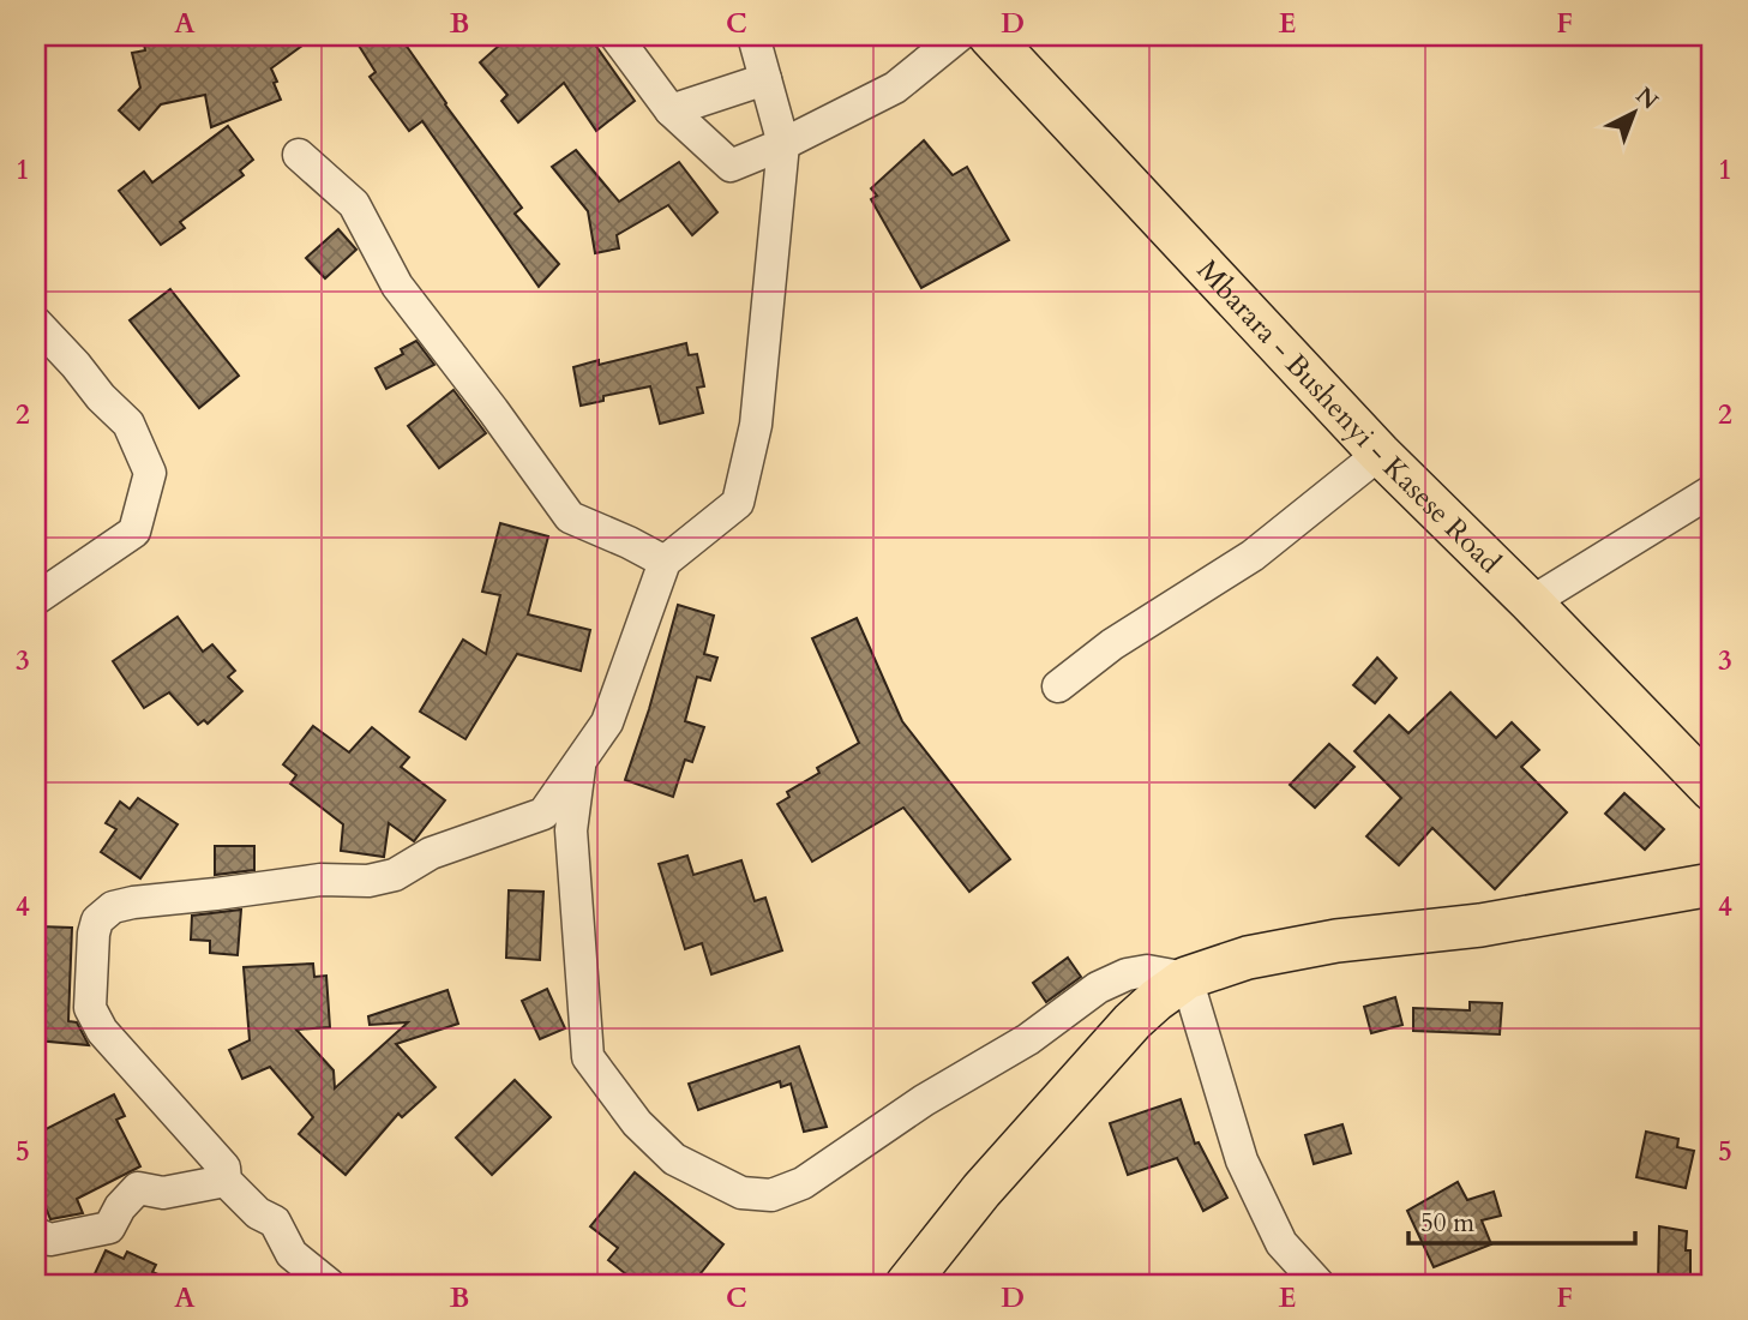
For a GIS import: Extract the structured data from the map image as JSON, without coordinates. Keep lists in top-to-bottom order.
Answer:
{
  "streets": {
    "main road": ["Mbarara - Bushenyi - Kasese Road"]
  },
  "scale_bar": "50 m",
  "north": "top right",
  "grid": {
    "columns": [
      "A",
      "B",
      "C",
      "D",
      "E",
      "F"
    ],
    "rows": [
      "1",
      "2",
      "3",
      "4",
      "5"
    ]
  }
}
